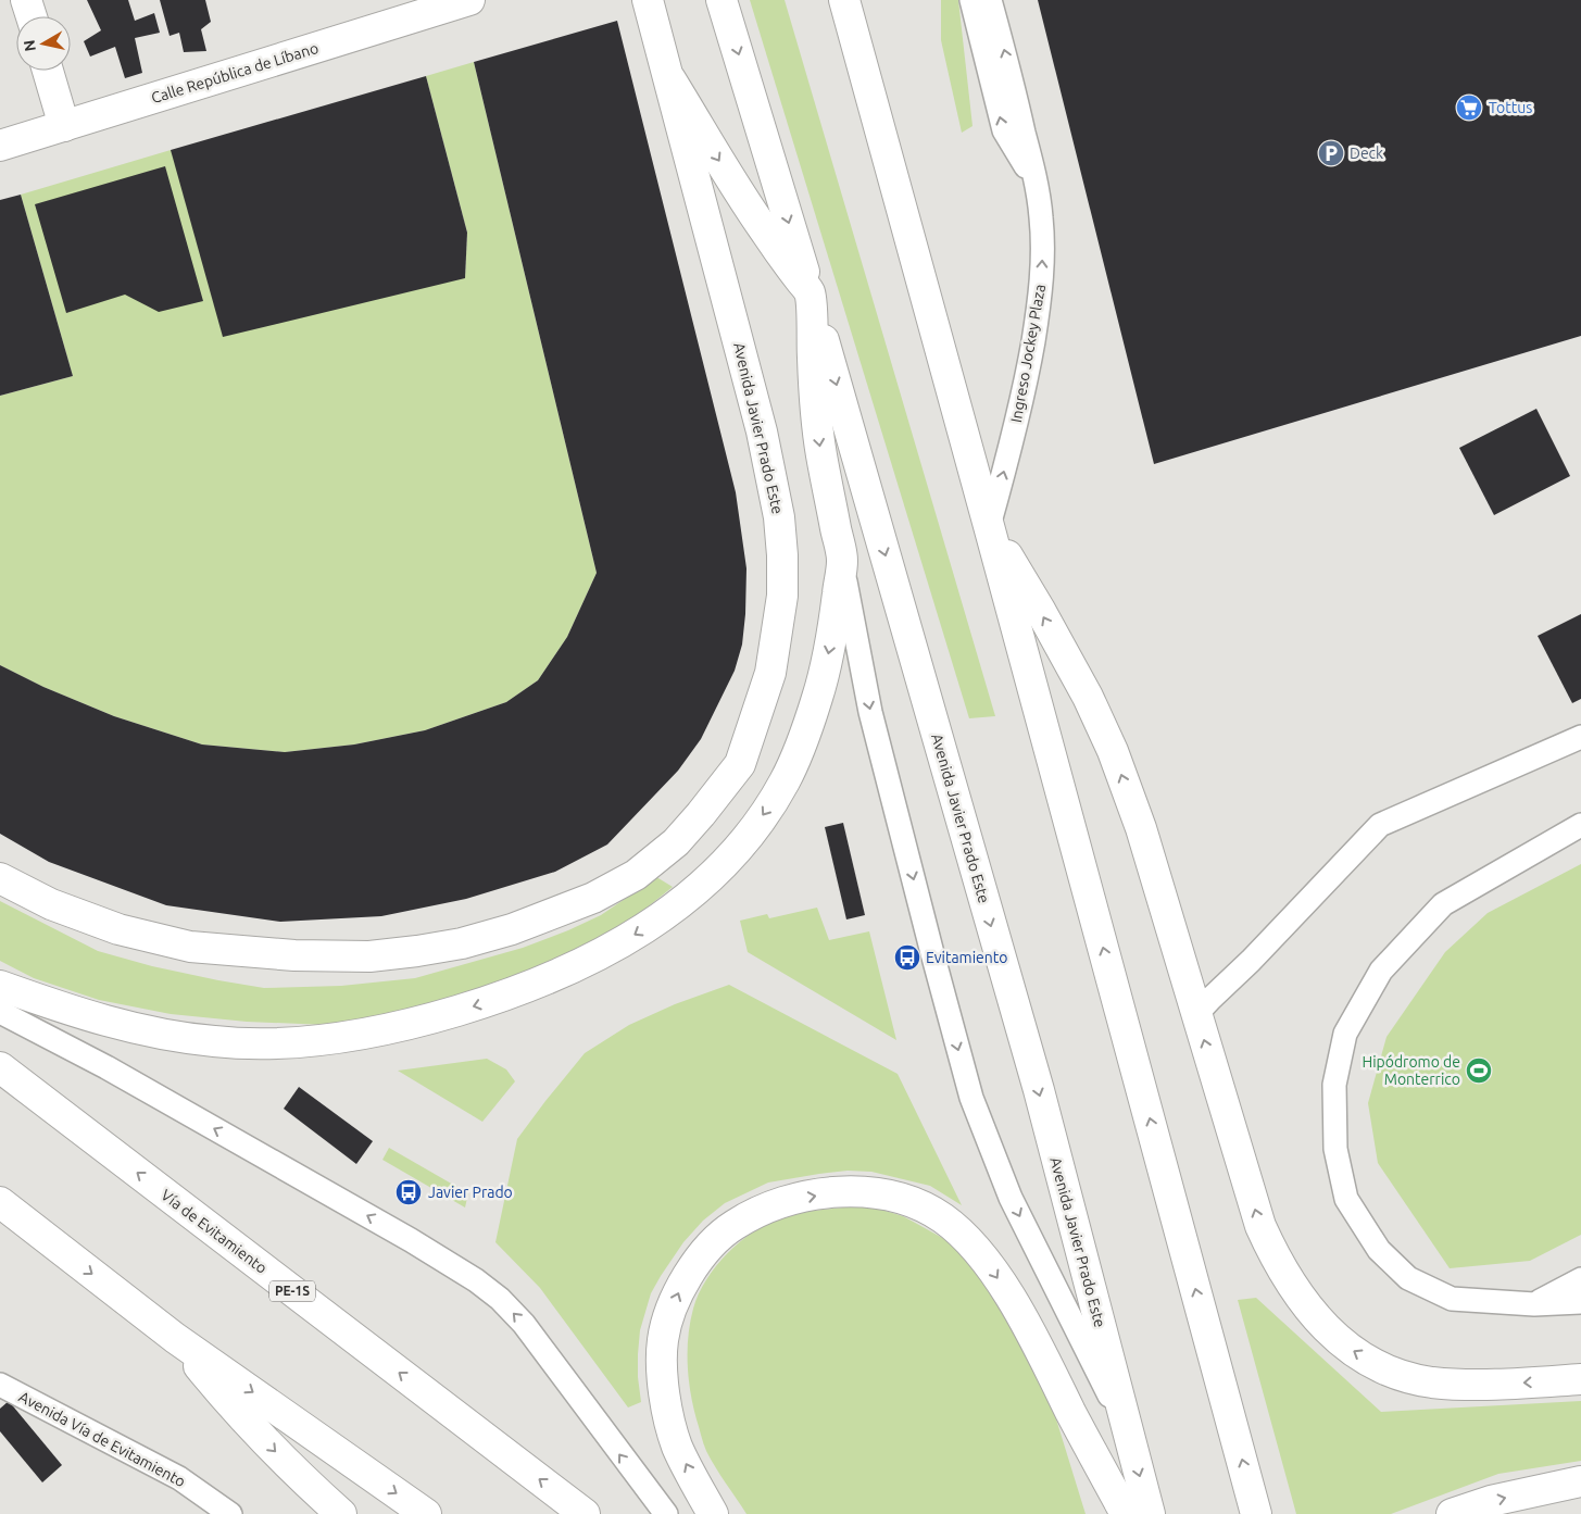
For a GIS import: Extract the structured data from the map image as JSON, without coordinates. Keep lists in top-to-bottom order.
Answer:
{
  "streets": {
    "main road": [
      "Calle República de Líbano",
      "Avenida Javier Prado Este",
      "Vía de Evitamiento",
      "PE-1S"
    ],
    "lane": ["Ingreso Jockey Plaza", "Avenida Vía de Evitamiento"]
  },
  "places": {
    "supermarket": ["Tottus"],
    "parking": ["Deck"],
    "bus stop": ["Evitamiento", "Javier Prado"],
    "sports": ["Hipódromo de Monterrico"]
  },
  "north": "left"
}
